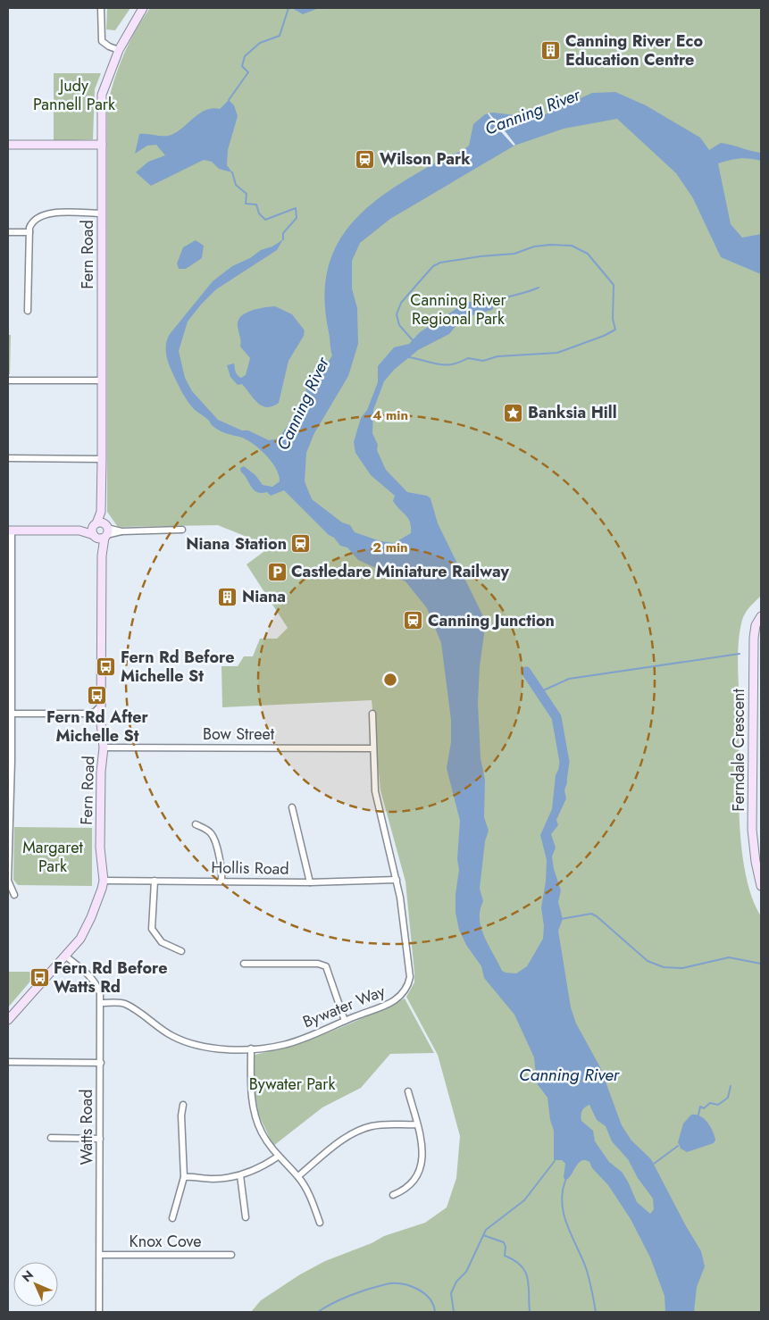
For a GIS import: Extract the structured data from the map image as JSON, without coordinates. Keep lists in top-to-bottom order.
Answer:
{
  "streets": {
    "street": [
      "Fern Road",
      "Bow Street",
      "Ferndale Crescent",
      "Hollis Road",
      "Bywater Way",
      "Watts Road",
      "Knox Cove"
    ]
  },
  "crossings": [
    ["Fern Road", "Bow Street"],
    ["Fern Road", "Hollis Road"],
    ["Fern Road", "Watts Road"],
    ["Bow Street", "Bywater Way"],
    ["Hollis Road", "Bywater Way"],
    ["Bywater Way", "Watts Road"],
    ["Watts Road", "Knox Cove"]
  ],
  "water": ["Canning River"],
  "parks": [
    "Judy Pannell Park",
    "Canning River Regional Park",
    "Margaret Park",
    "Bywater Park"
  ],
  "places": {
    "building": ["Canning River Eco Education Centre", "Niana"],
    "station": ["Wilson Park", "Niana Station", "Canning Junction"],
    "place": ["Banksia Hill"],
    "parking": ["Castledare Miniature Railway"],
    "bus stop": ["Fern Rd Before Michelle St", "Fern Rd After Michelle St", "Fern Rd Before Watts Rd"]
  },
  "north": "top left",
  "rings": ["4 min", "2 min"]
}
